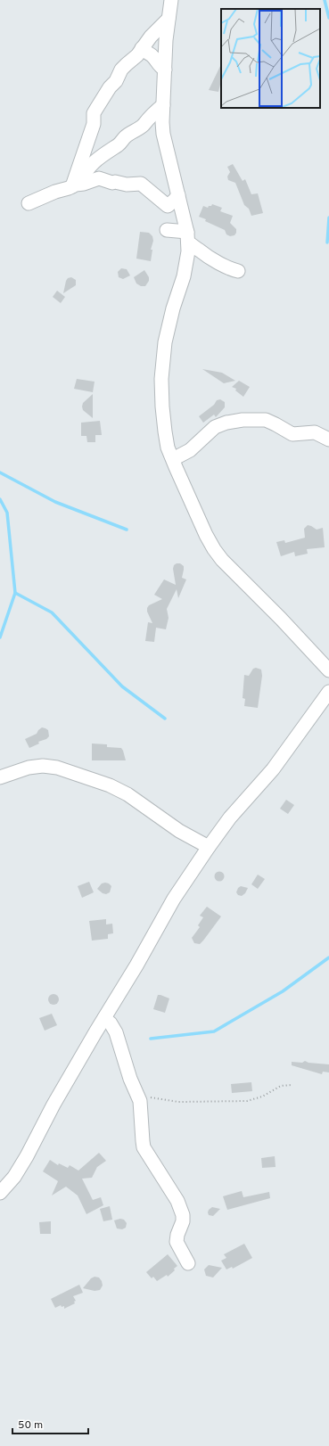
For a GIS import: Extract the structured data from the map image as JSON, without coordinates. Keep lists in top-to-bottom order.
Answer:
{
  "scale_bar": "50 m"
}
